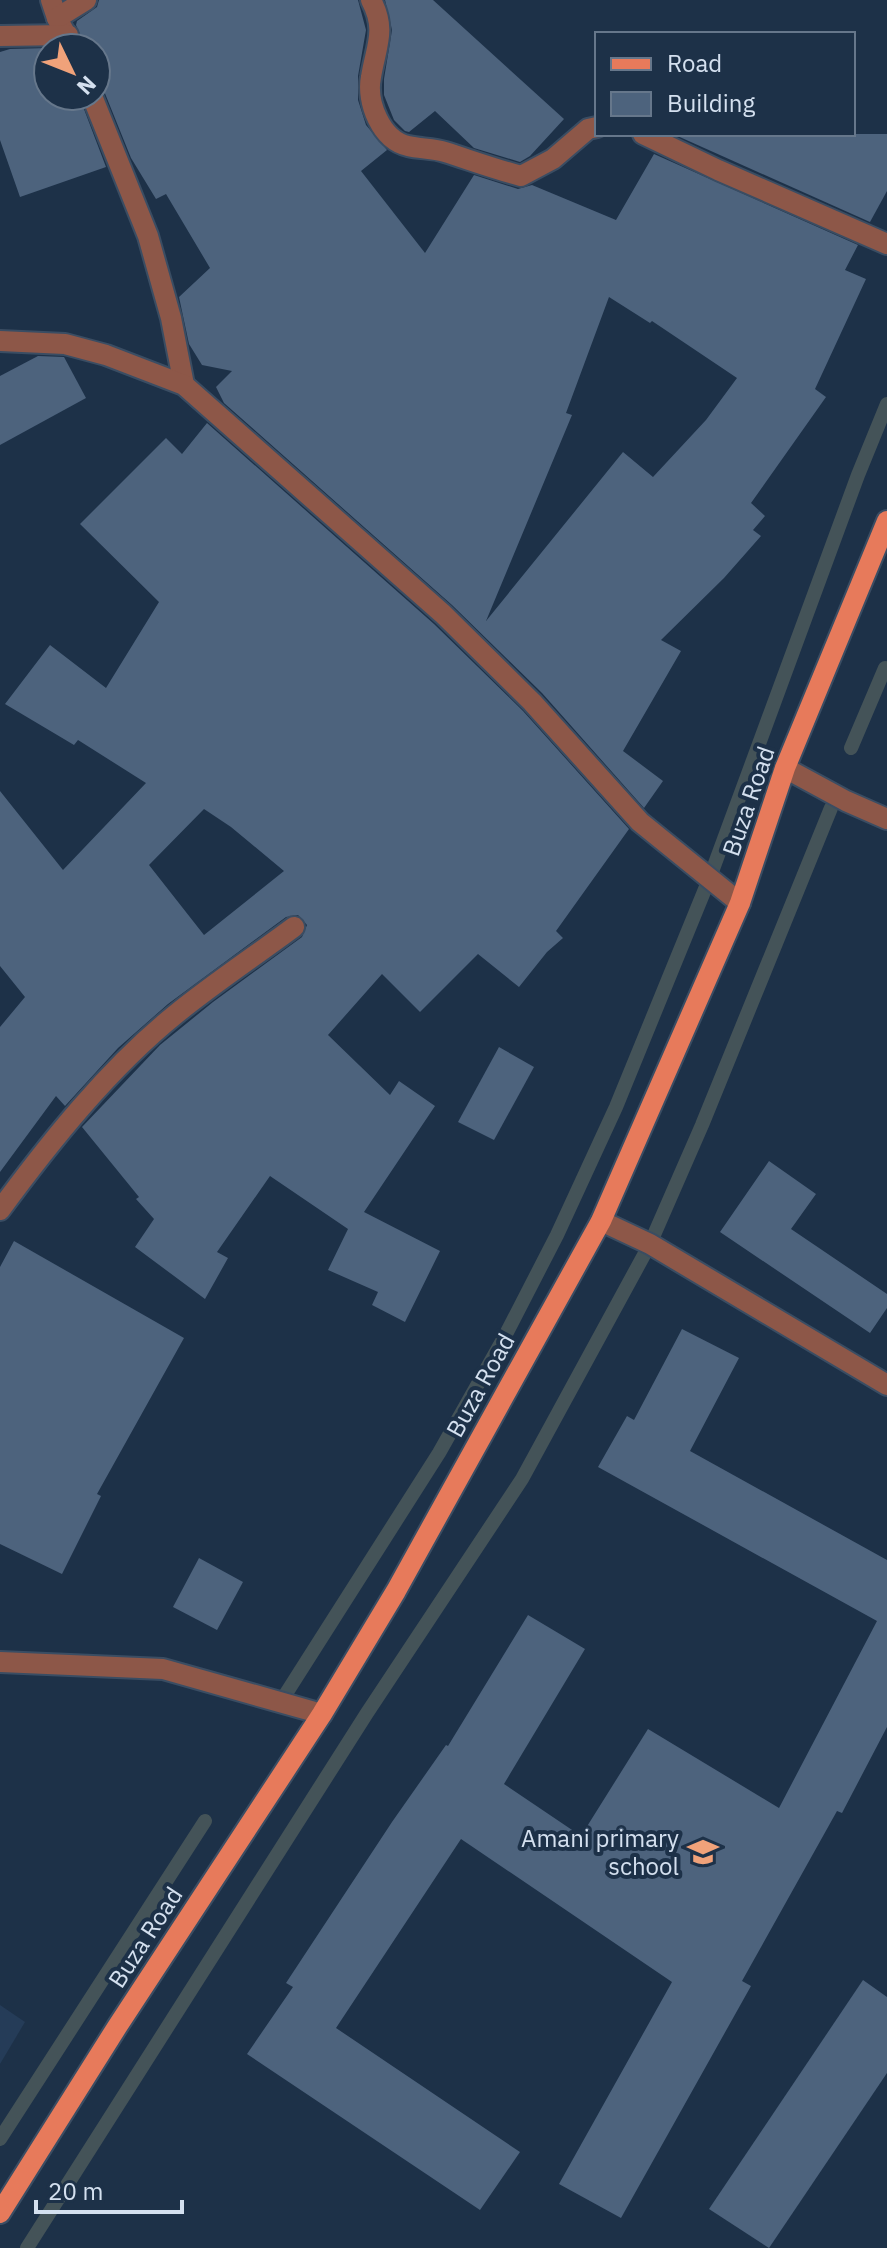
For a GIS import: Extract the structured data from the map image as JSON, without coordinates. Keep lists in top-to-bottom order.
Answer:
{
  "streets": {
    "main road": ["Buza Road"]
  },
  "places": {
    "school or university": ["Amani primary school"]
  },
  "legend": ["Road", "Building"],
  "scale_bar": "20 m",
  "north": "bottom right"
}
